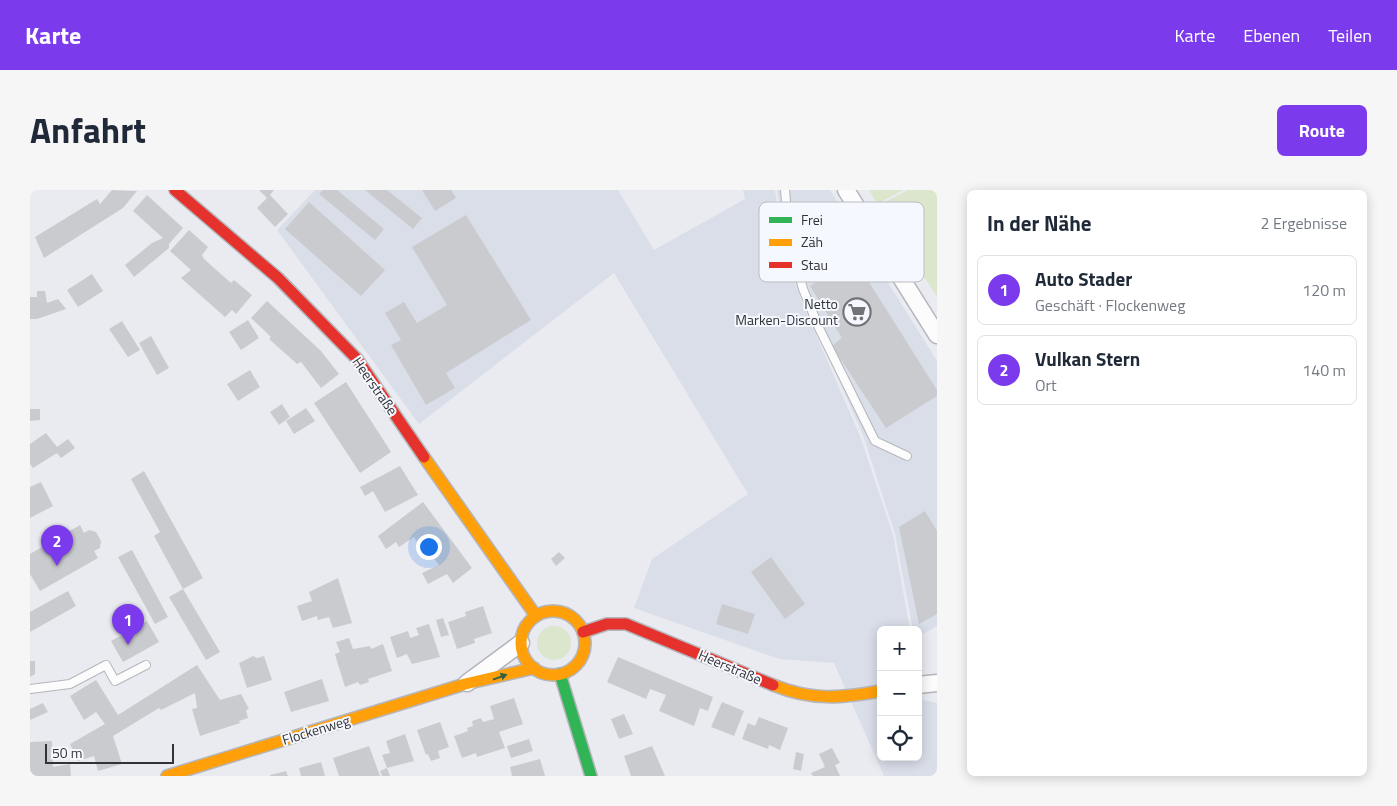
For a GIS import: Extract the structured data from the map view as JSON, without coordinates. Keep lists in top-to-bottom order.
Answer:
{
  "streets": {
    "street": ["Heerstraße", "Flockenweg"]
  },
  "crossings": [
    ["Heerstraße", "Flockenweg"]
  ],
  "places": {
    "supermarket": ["Netto Marken-Discount"]
  },
  "legend": ["Frei", "Zäh", "Stau"],
  "scale_bar": "50 m",
  "page": {
    "header": "Karte",
    "nav": ["Karte", "Ebenen", "Teilen"],
    "title": "Anfahrt",
    "buttons": "Route",
    "heading": ["In der Nähe", "2 Ergebnisse"],
    "list": [
      {
        "mark": "1",
        "name": "Auto Stader",
        "note": "Geschäft · Flockenweg",
        "value": "120 m"
      },
      {
        "mark": "2",
        "name": "Vulkan Stern",
        "note": "Ort",
        "value": "140 m"
      }
    ],
    "pins": ["2", "1"],
    "map_buttons": ["+", "−"],
    "scale": "50 m"
  }
}
